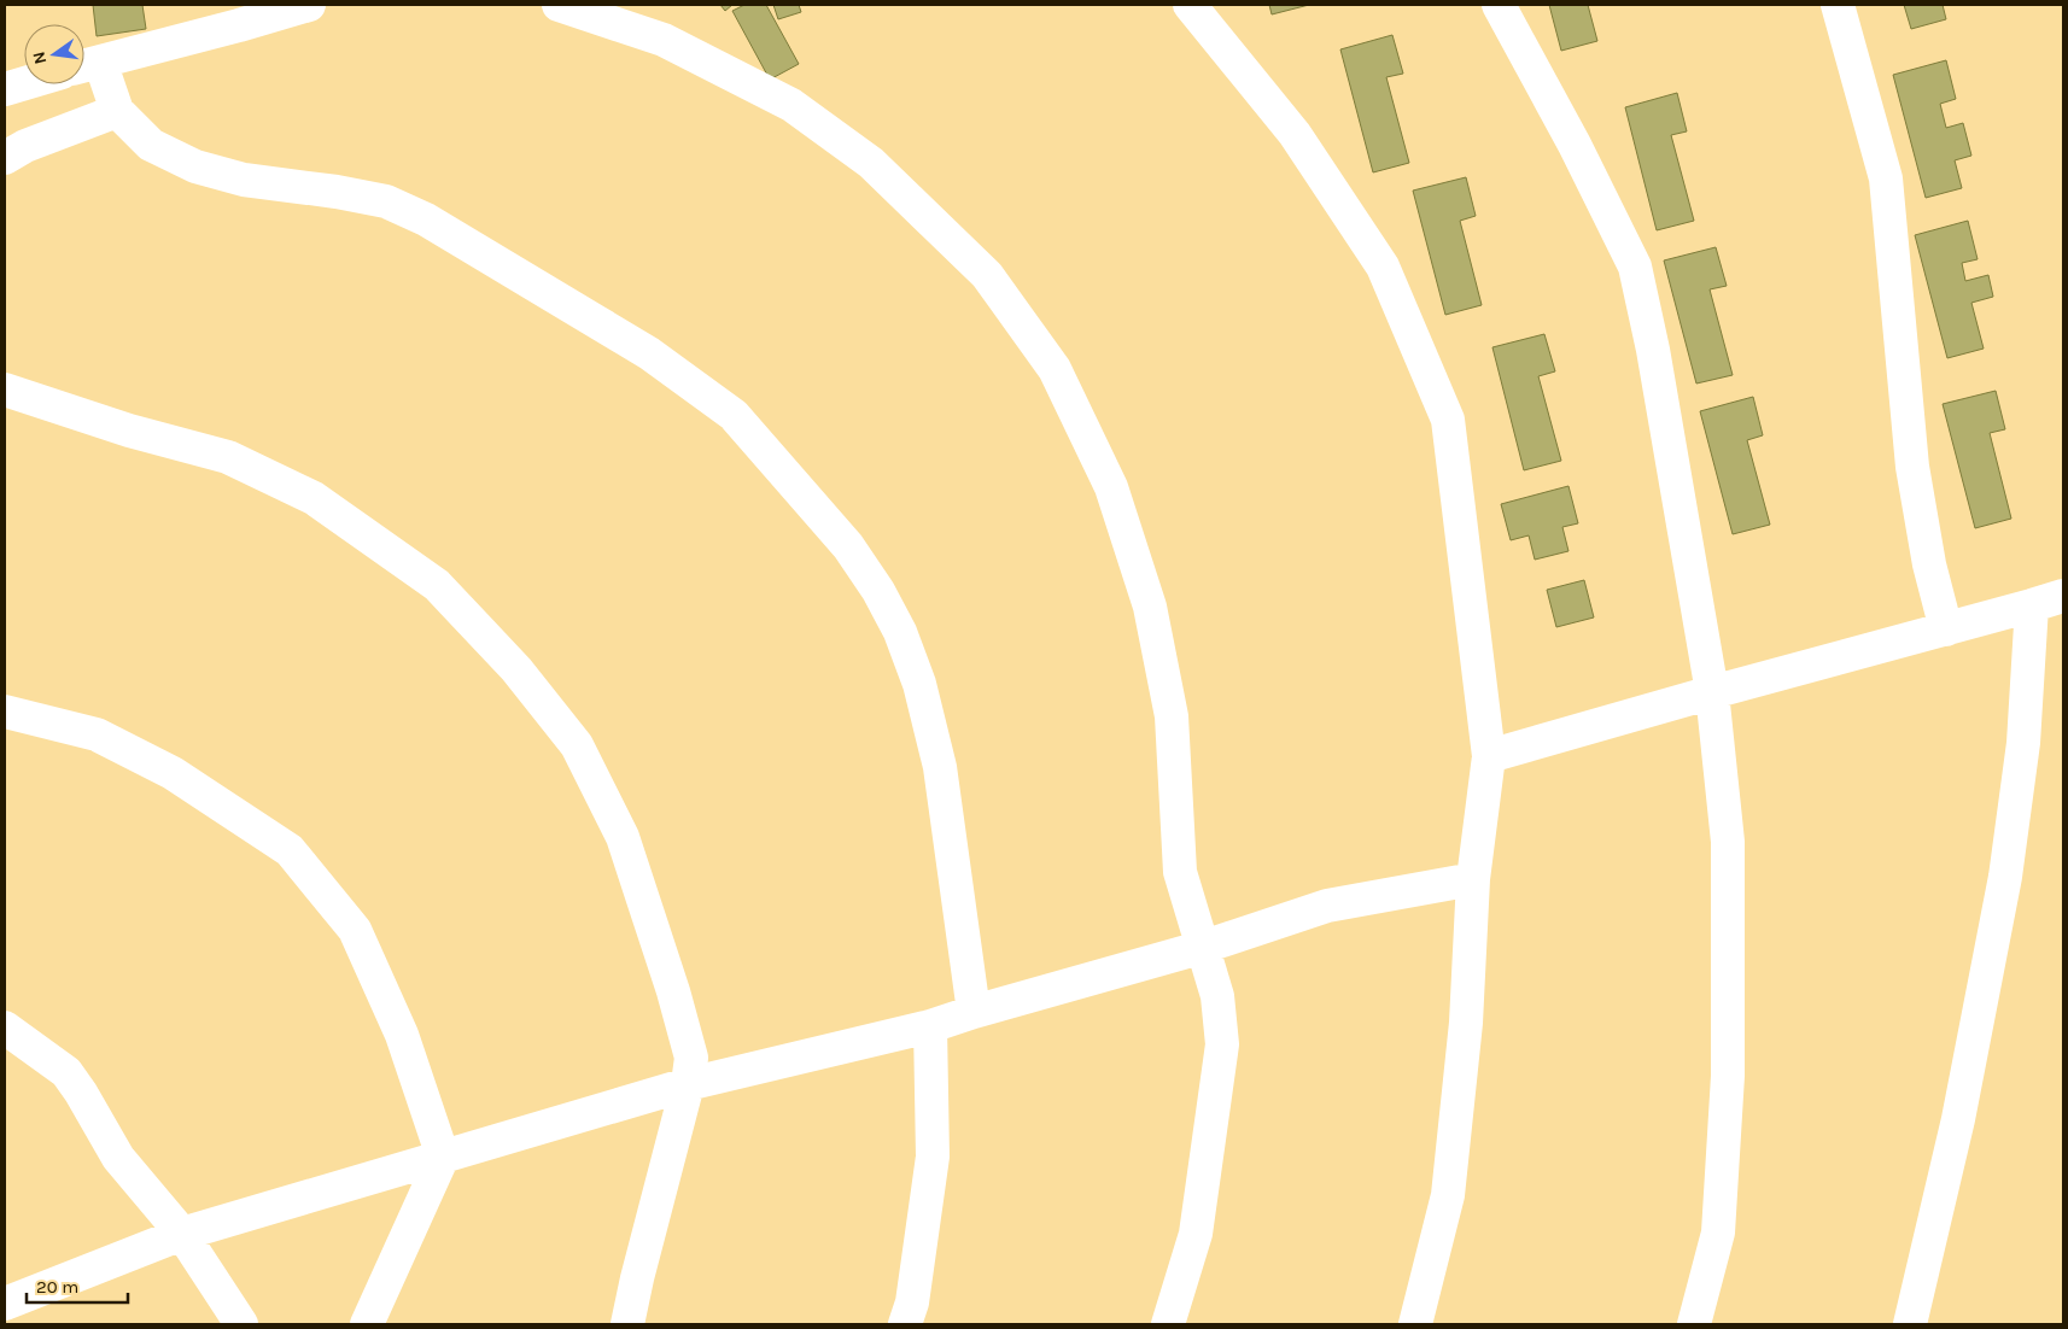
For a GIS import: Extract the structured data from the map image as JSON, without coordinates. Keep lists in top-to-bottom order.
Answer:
{
  "scale_bar": "20 m",
  "north": "left"
}
